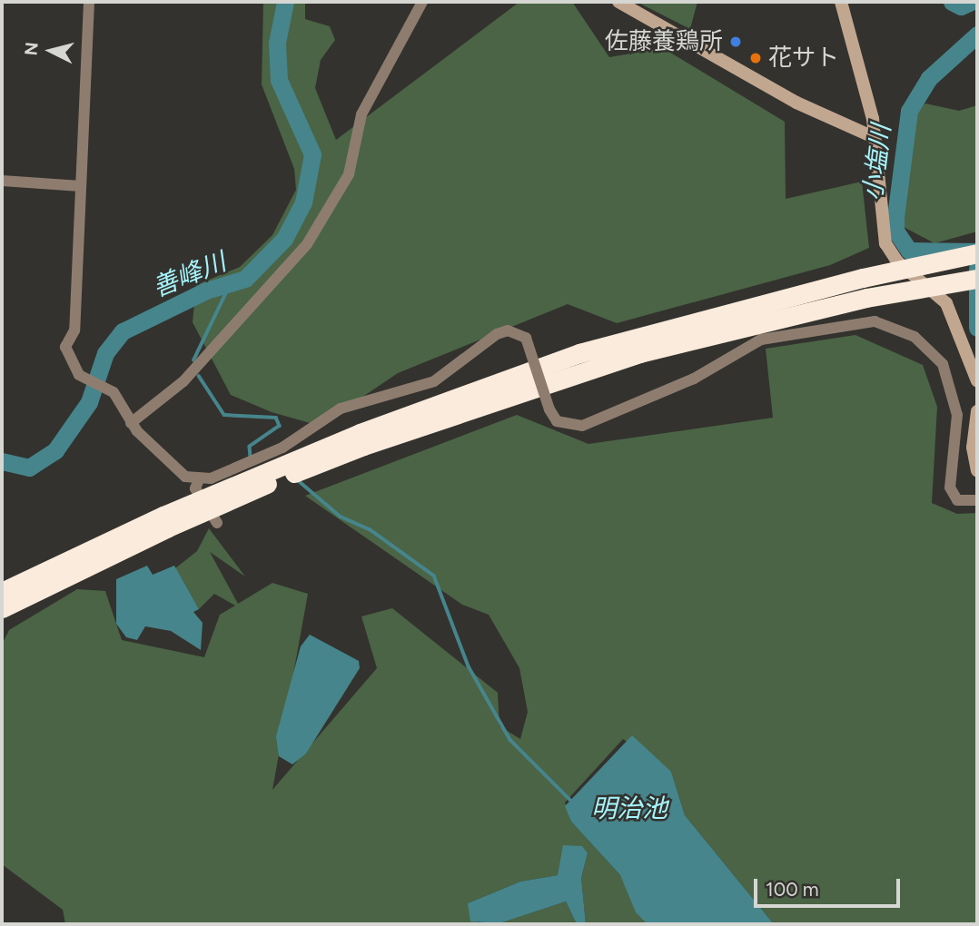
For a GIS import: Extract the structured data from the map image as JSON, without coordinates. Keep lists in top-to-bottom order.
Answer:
{
  "water": ["小塩川", "善峰川", "明治池"],
  "places": ["佐藤養鶏所", "花サト"],
  "scale_bar": "100 m",
  "north": "left"
}
